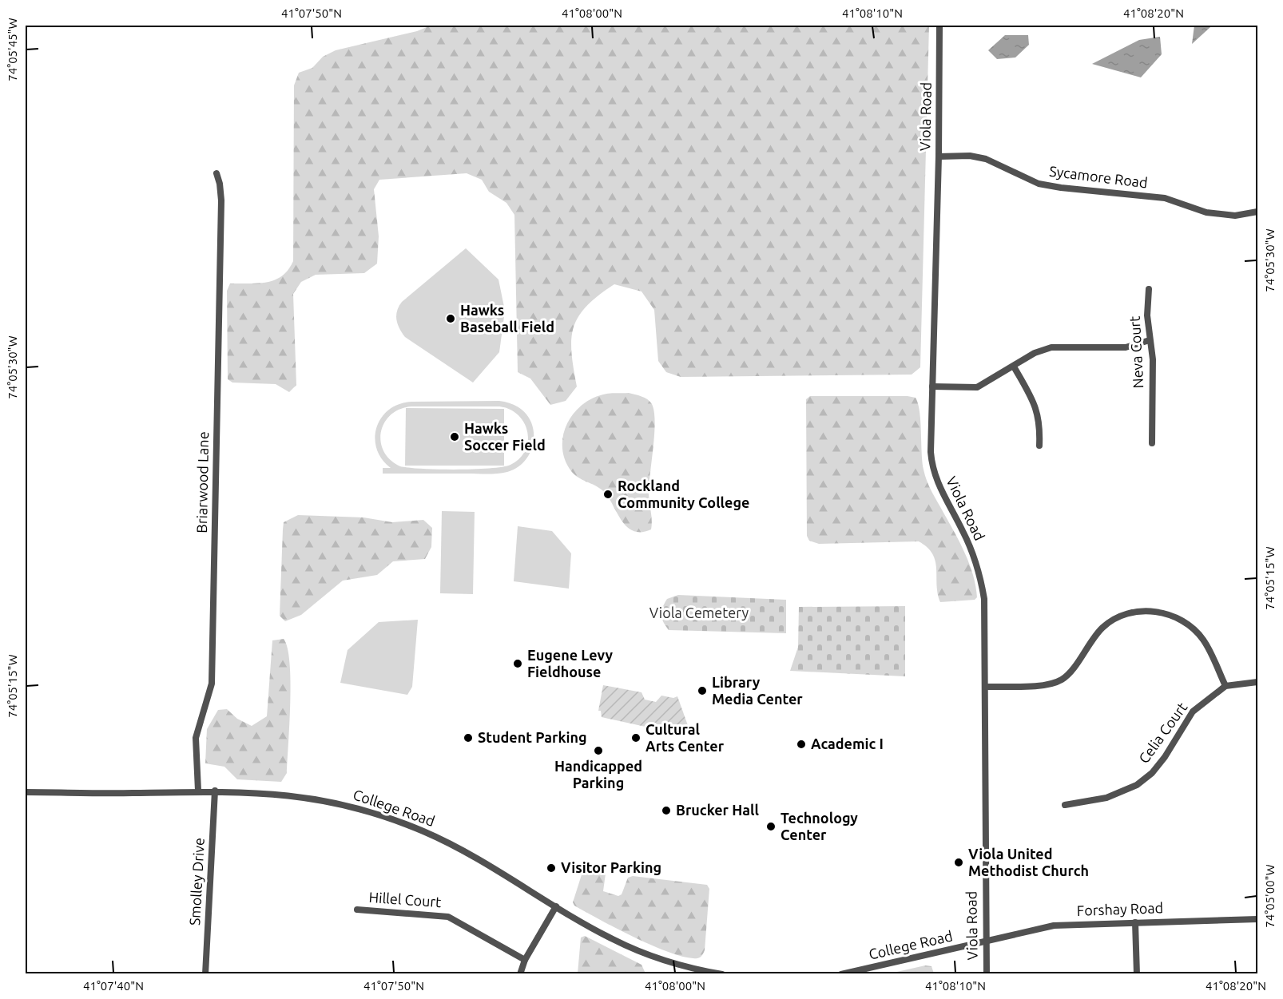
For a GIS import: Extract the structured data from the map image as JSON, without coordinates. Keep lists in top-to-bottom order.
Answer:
{
  "streets": {
    "street": [
      "Viola Road",
      "Sycamore Road",
      "Neva Court",
      "Briarwood Lane",
      "Celia Court",
      "College Road",
      "Smolley Drive",
      "Hillel Court",
      "Forshay Road"
    ]
  },
  "crossings": [
    ["Viola Road", "Sycamore Road"],
    ["Viola Road", "College Road"],
    ["Viola Road", "Forshay Road"],
    ["Briarwood Lane", "College Road"],
    ["College Road", "Smolley Drive"],
    ["College Road", "Forshay Road"]
  ],
  "parks": ["Viola Cemetery"],
  "places": [
    "Hawks Baseball Field",
    "Hawks Soccer Field",
    "Rockland Community College",
    "Eugene Levy Fieldhouse",
    "Library Media Center",
    "Student Parking",
    "Cultural Arts Center",
    "Academic I",
    "Handicapped Parking",
    "Brucker Hall",
    "Technology Center",
    "Viola United Methodist Church",
    "Visitor Parking"
  ],
  "coordinates": [
    "41°07'50\"N",
    "41°08'00\"N",
    "41°08'10\"N",
    "41°08'20\"N",
    "74°05'45\"W",
    "74°05'30\"W",
    "74°05'15\"W",
    "74°05'00\"W",
    "41°07'40\"N"
  ]
}
